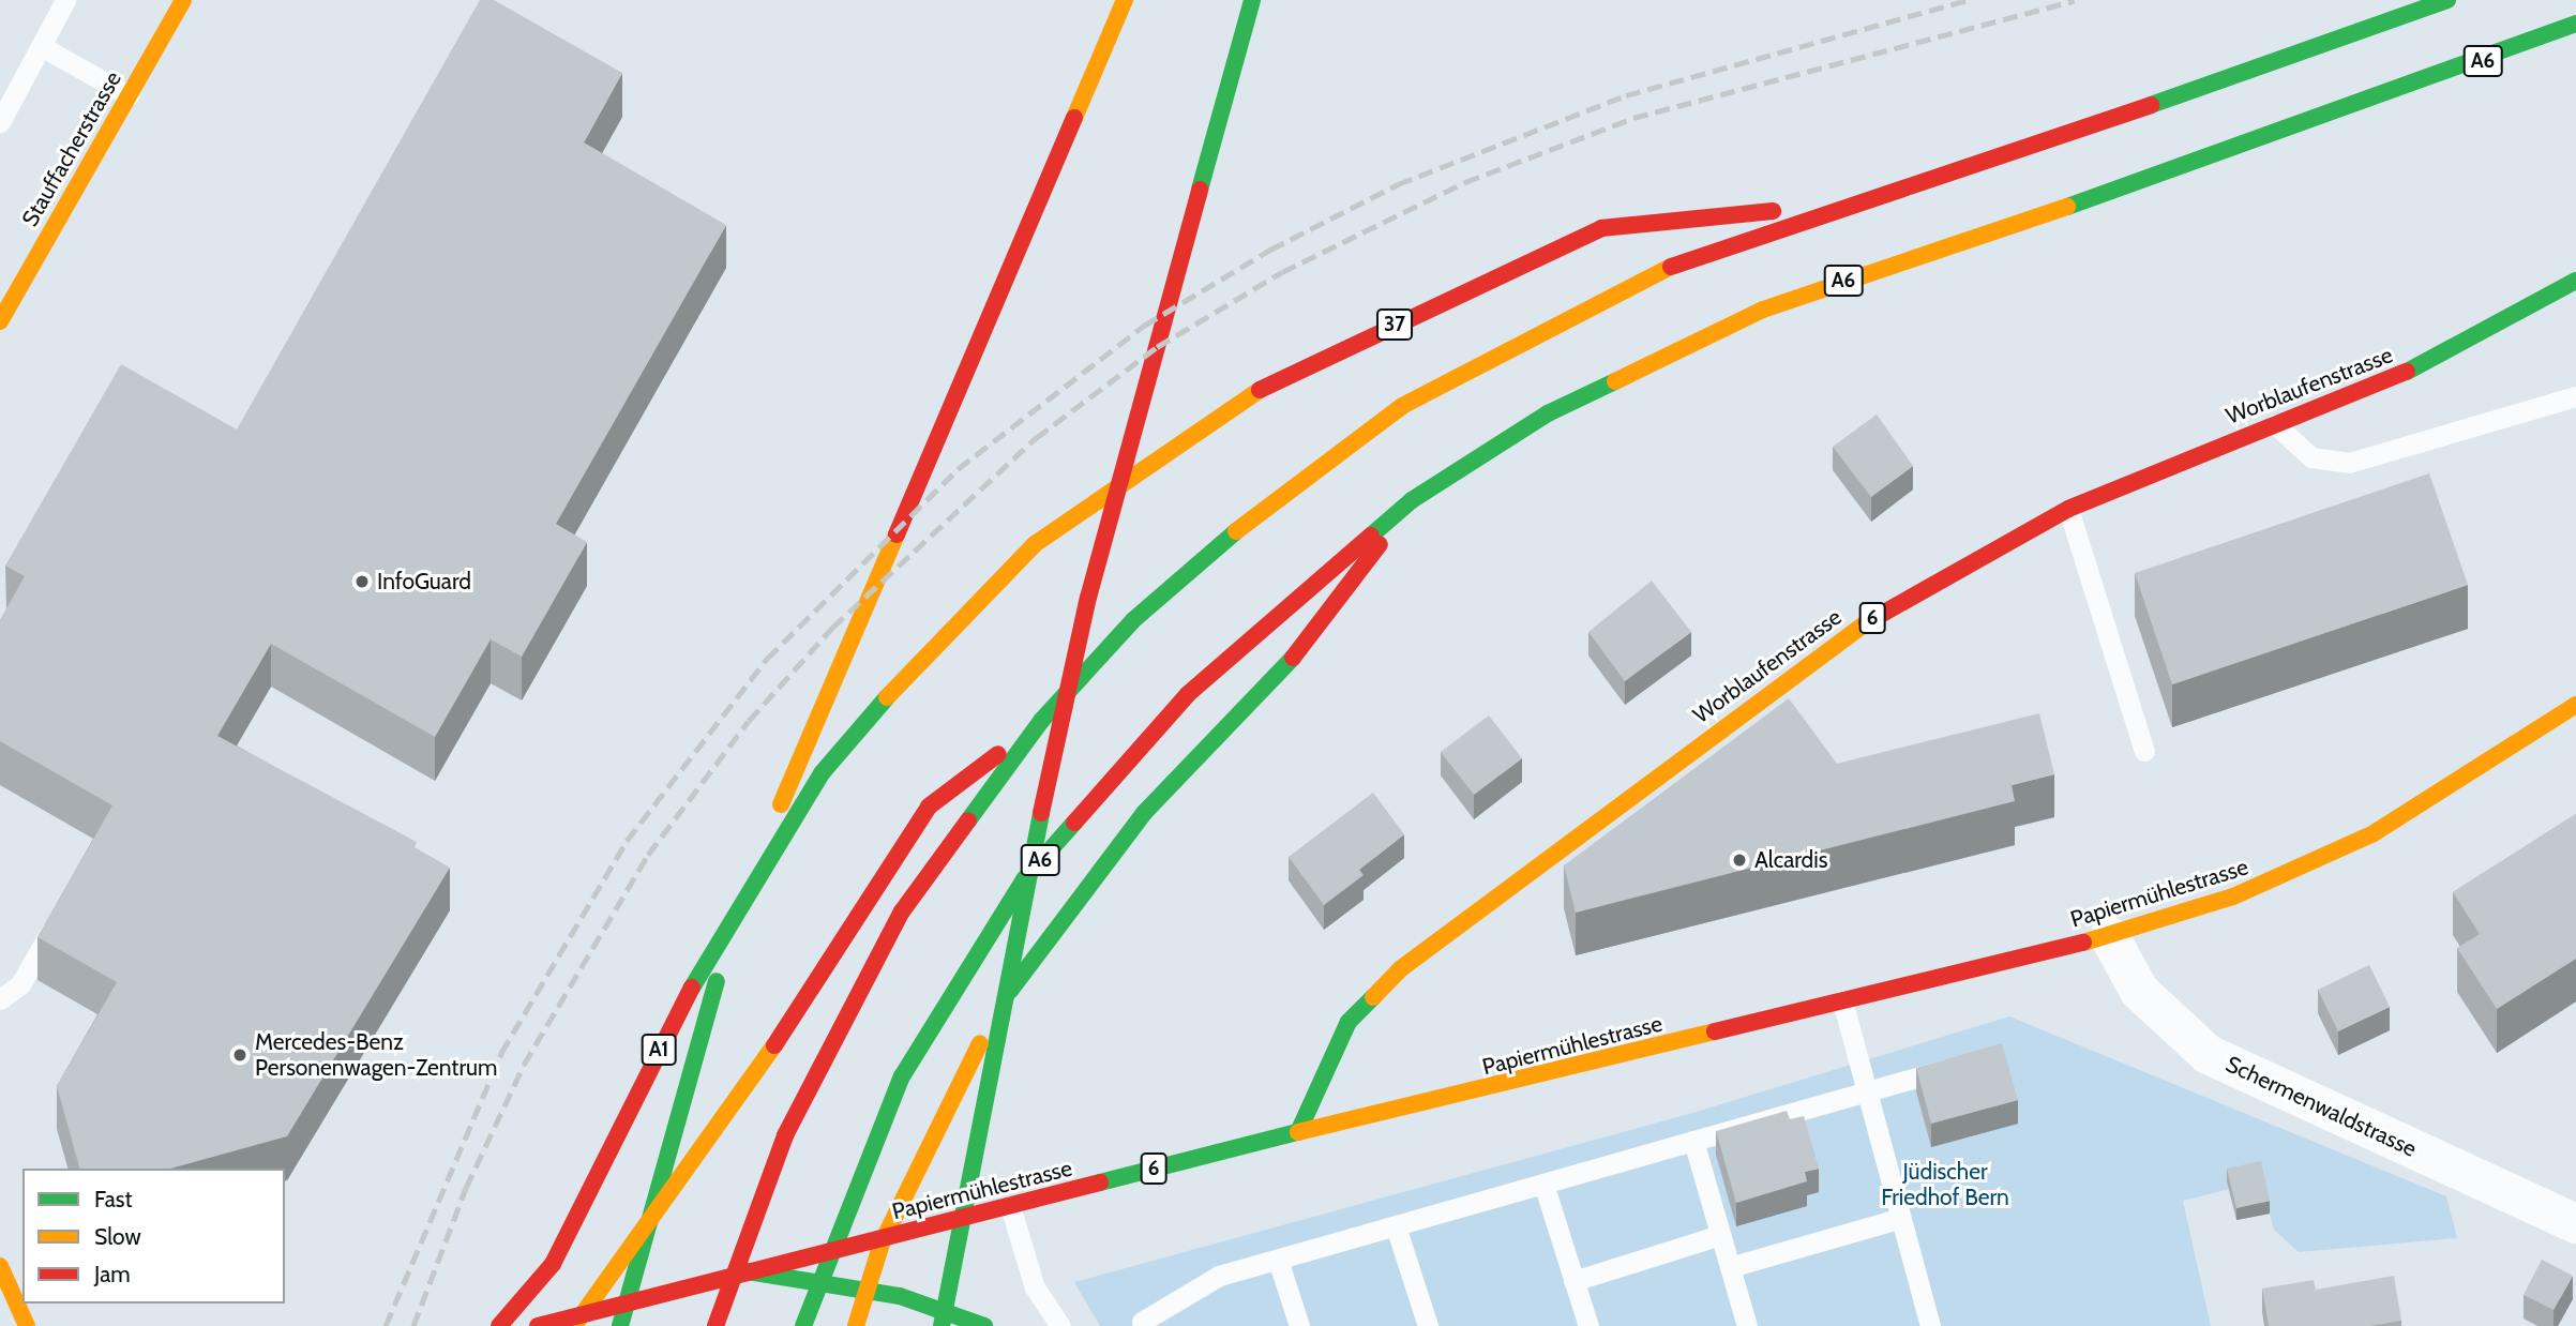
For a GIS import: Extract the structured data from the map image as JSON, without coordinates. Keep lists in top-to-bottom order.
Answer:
{
  "streets": {
    "main road": [
      "A6",
      "Stauffacherstrasse",
      "37",
      "Worblaufenstrasse",
      "6",
      "Papiermühlestrasse",
      "A1"
    ],
    "street": ["Schermenwaldstrasse"]
  },
  "crossings": [
    ["37", "A1"],
    ["Worblaufenstrasse", "Papiermühlestrasse"],
    ["Papiermühlestrasse", "Schermenwaldstrasse"]
  ],
  "parks": ["Jüdischer Friedhof Bern"],
  "places": ["InfoGuard", "Alcardis", "Mercedes-Benz Personenwagen-Zentrum"],
  "legend": ["Fast", "Slow", "Jam"]
}
